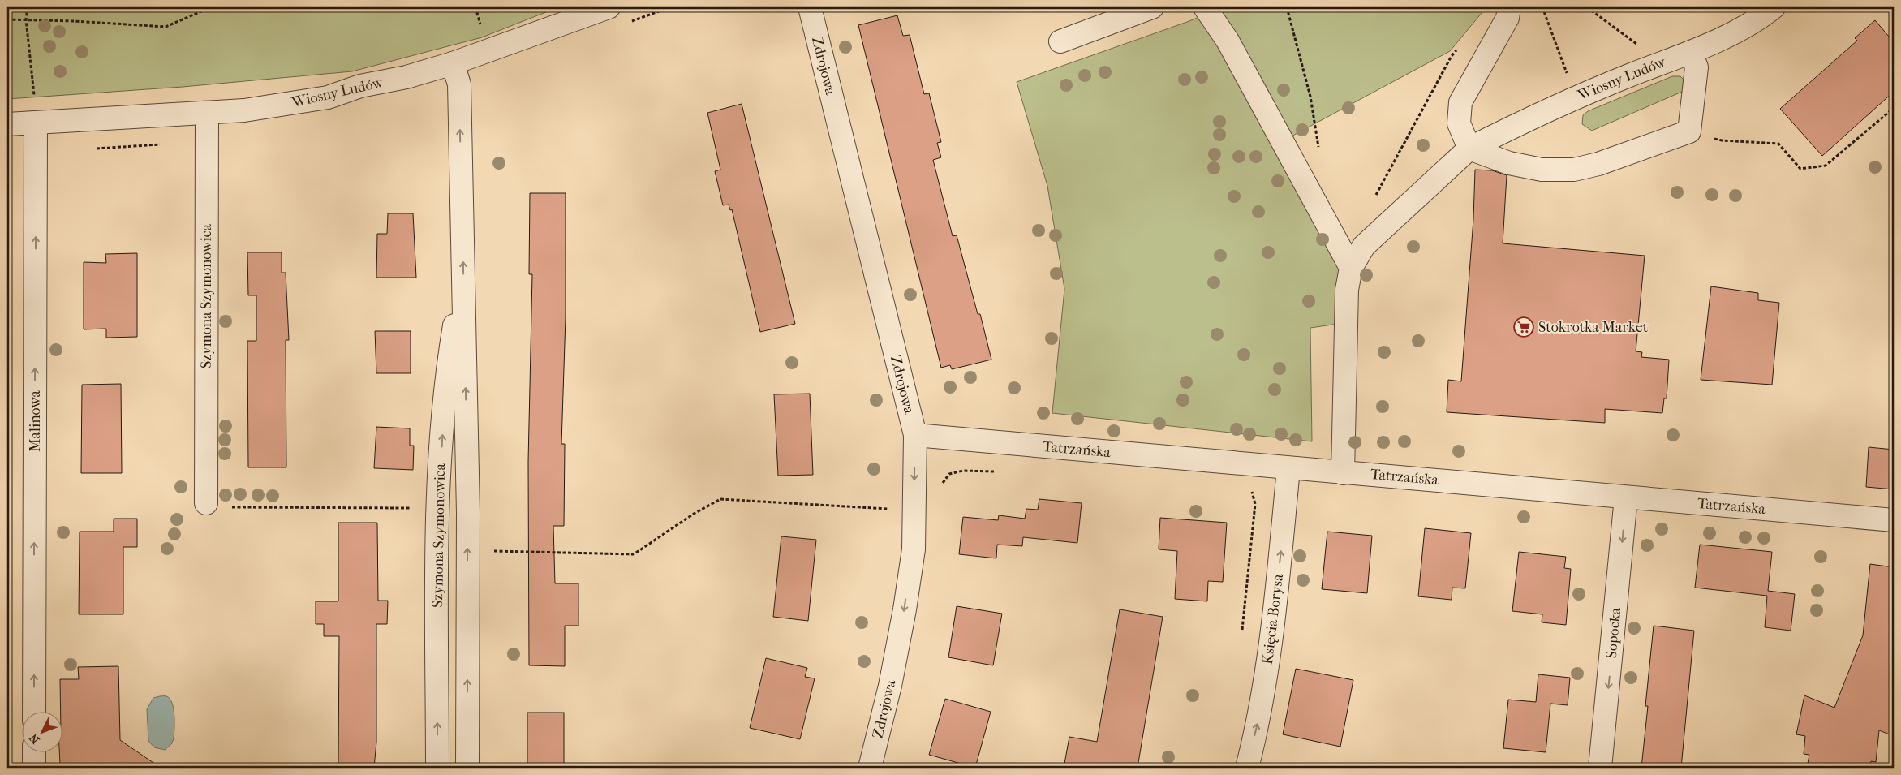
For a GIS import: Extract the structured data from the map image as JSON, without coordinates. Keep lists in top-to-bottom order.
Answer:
{
  "streets": {
    "street": [
      "Zdrojowa",
      "Wiosny Ludów",
      "Szymona Szymonowica",
      "Malinowa",
      "Tatrzańska",
      "Księcia Borysa",
      "Sopocka"
    ]
  },
  "crossings": [
    ["Zdrojowa", "Tatrzańska"],
    ["Wiosny Ludów", "Szymona Szymonowica"],
    ["Wiosny Ludów", "Malinowa"],
    ["Tatrzańska", "Księcia Borysa"],
    ["Tatrzańska", "Sopocka"]
  ],
  "one_way": [
    "Zdrojowa",
    "Szymona Szymonowica",
    "Malinowa",
    "Księcia Borysa",
    "Sopocka"
  ],
  "places": {
    "supermarket": ["Stokrotka Market"]
  },
  "north": "bottom left"
}
